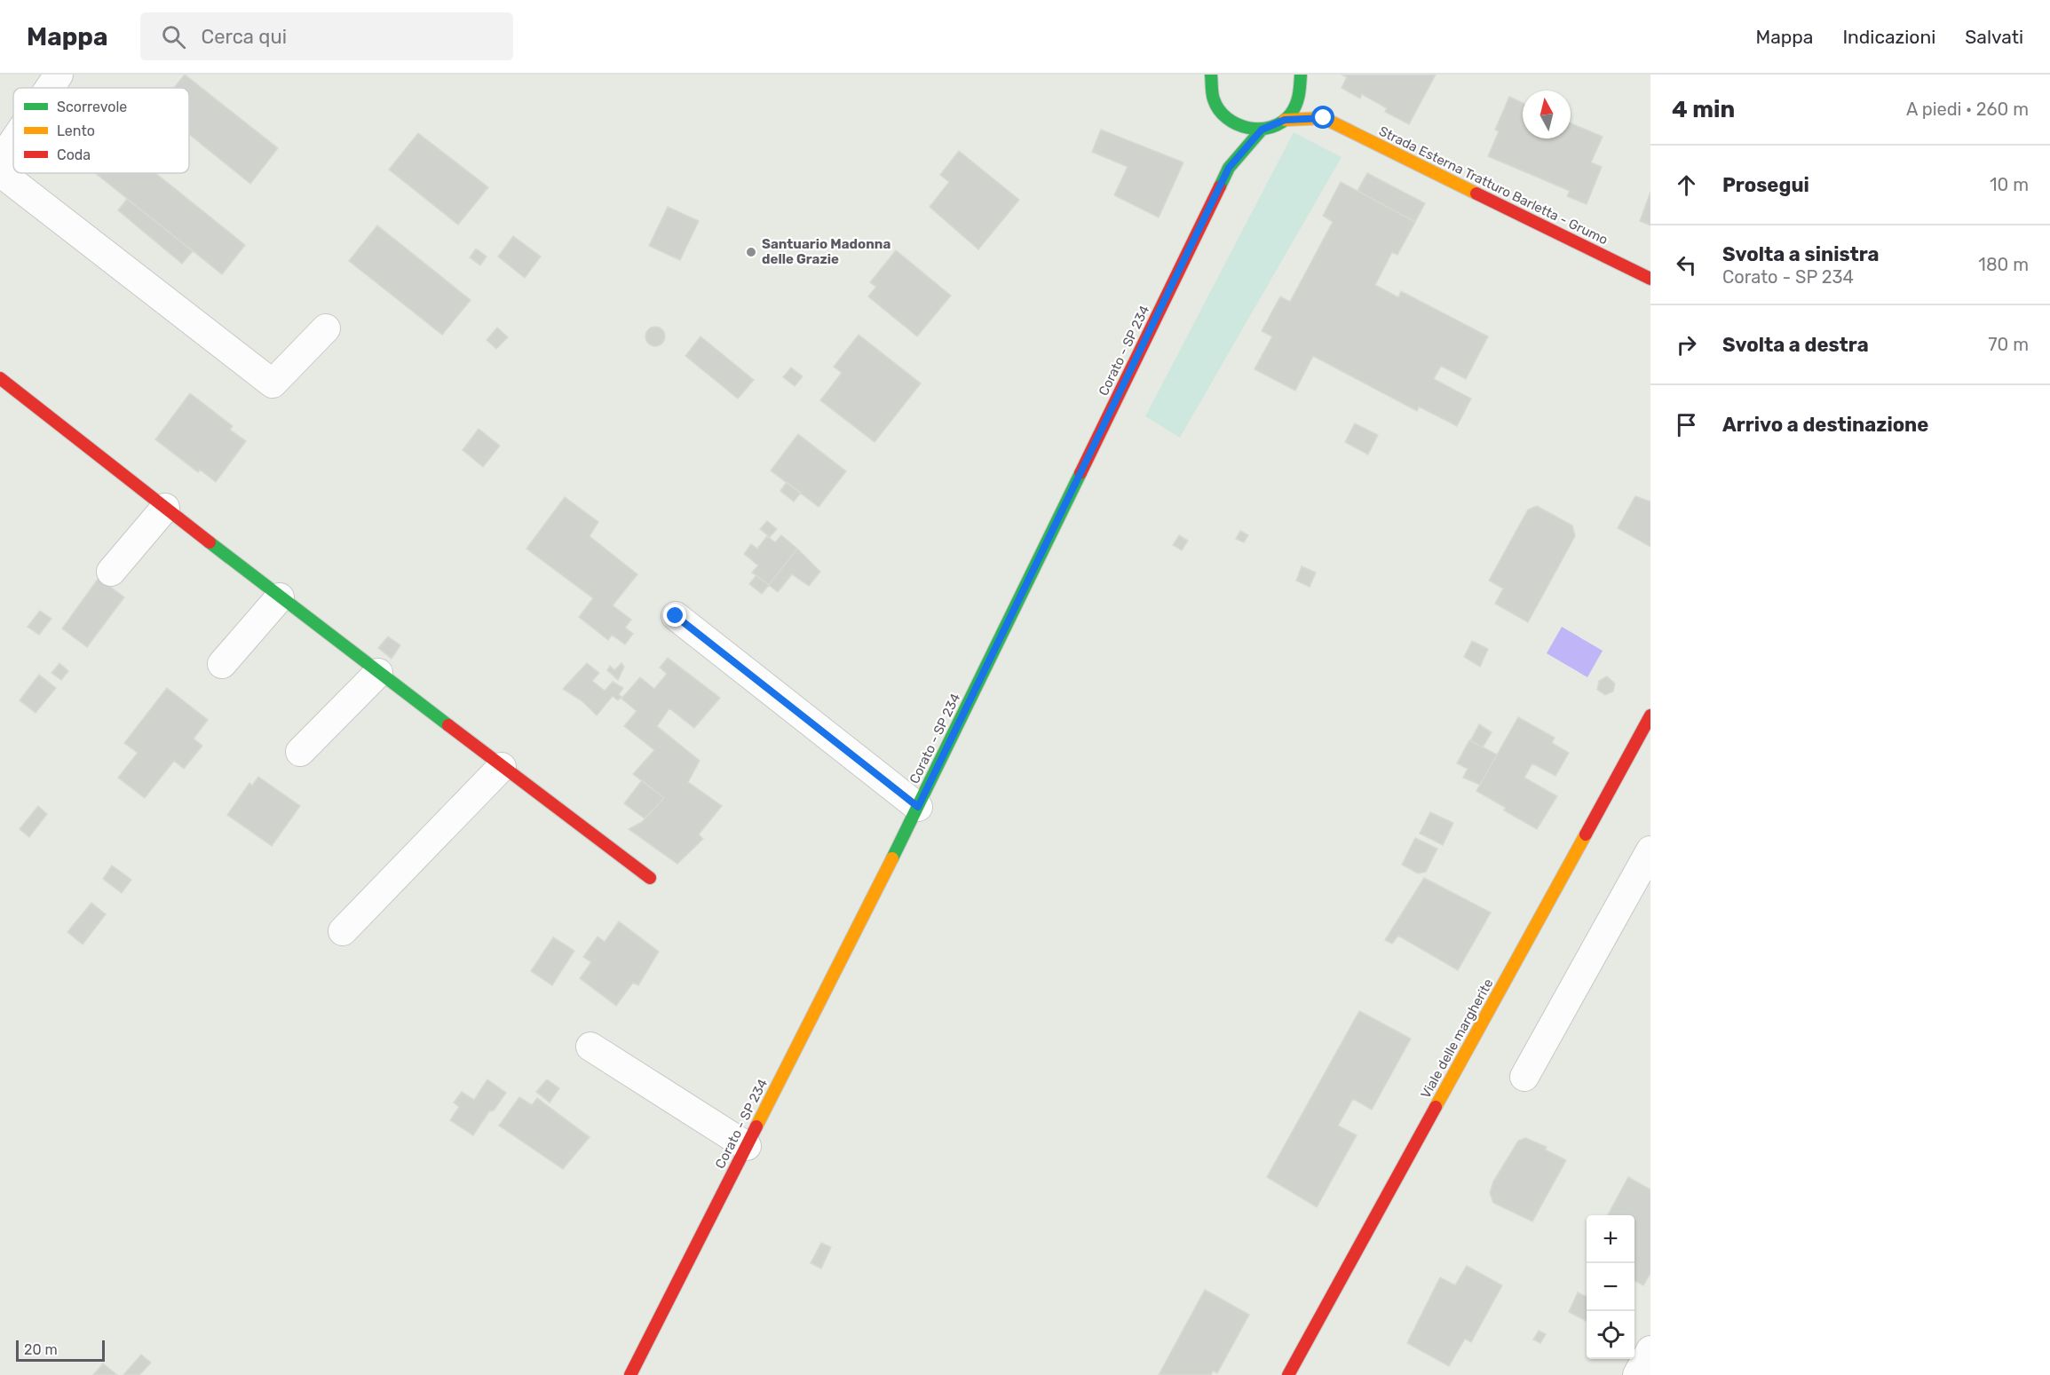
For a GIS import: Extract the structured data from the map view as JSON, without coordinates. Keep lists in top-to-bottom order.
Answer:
{
  "streets": {
    "street": ["Strada Esterna Tratturo Barletta - Grumo", "Corato - SP 234", "Viale delle margherite"]
  },
  "crossings": [
    ["Strada Esterna Tratturo Barletta - Grumo", "Corato - SP 234"]
  ],
  "places": ["Santuario Madonna delle Grazie"],
  "legend": ["Scorrevole", "Lento", "Coda"],
  "scale_bar": "20 m",
  "north": "top",
  "page": {
    "header": "Mappa",
    "search": "Cerca qui",
    "nav": ["Mappa", "Indicazioni", "Salvati"],
    "heading": ["4 min", "A piedi · 260 m"],
    "list": [
      ["Prosegui", "10 m"],
      ["Svolta a sinistra", "Corato - SP 234", "180 m"],
      ["Svolta a destra", "70 m"],
      "Arrivo a destinazione"
    ],
    "map_buttons": ["+", "−"],
    "scale": "20 m"
  }
}
